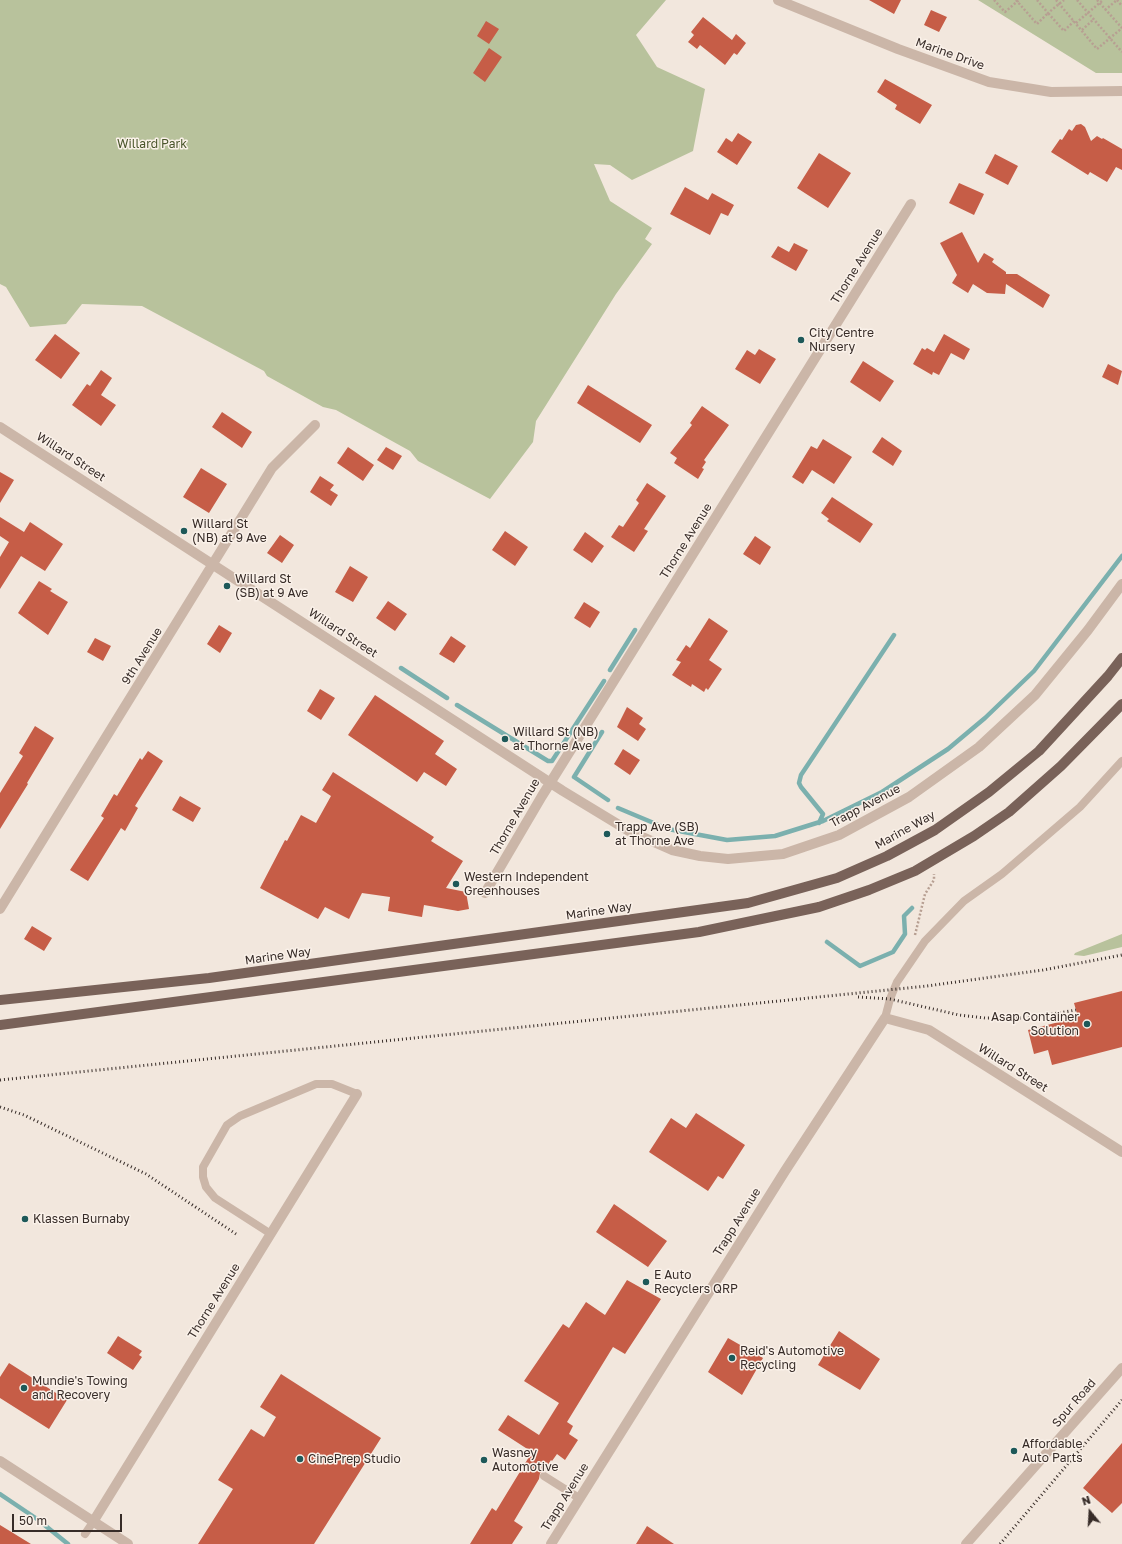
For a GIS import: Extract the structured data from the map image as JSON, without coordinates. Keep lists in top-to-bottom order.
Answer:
{
  "streets": {
    "main road": ["Marine Way"],
    "street": [
      "Marine Drive",
      "Thorne Avenue",
      "Willard Street",
      "9th Avenue",
      "Trapp Avenue",
      "Spur Road"
    ]
  },
  "crossings": [
    ["Thorne Avenue", "Willard Street"],
    ["Thorne Avenue", "Trapp Avenue"],
    ["Willard Street", "9th Avenue"],
    ["Willard Street", "Trapp Avenue"]
  ],
  "parks": ["Willard Park"],
  "places": [
    "City Centre Nursery",
    "Willard St (NB) at 9 Ave",
    "Willard St (SB) at 9 Ave",
    "Willard St (NB) at Thorne Ave",
    "Trapp Ave (SB) at Thorne Ave",
    "Western Independent Greenhouses",
    "Asap Container Solution",
    "Klassen Burnaby",
    "E Auto Recyclers QRP",
    "Reid's Automotive Recycling",
    "Mundie's Towing and Recovery",
    "Affordable Auto Parts",
    "CinePrep Studio",
    "Wasney Automotive"
  ],
  "scale_bar": "50 m",
  "north": "top"
}
